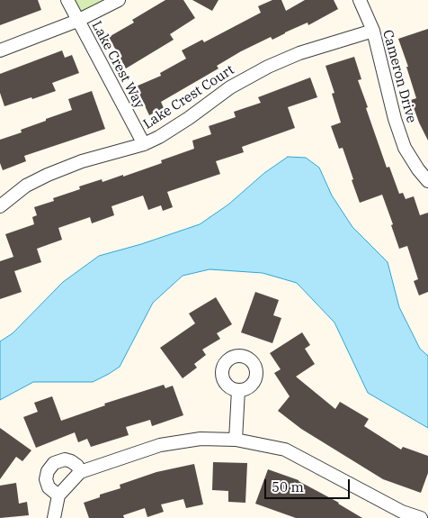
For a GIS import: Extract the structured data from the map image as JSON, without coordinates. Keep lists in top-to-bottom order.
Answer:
{
  "streets": {
    "street": ["Lake Crest Way", "Cameron Drive", "Lake Crest Court"]
  },
  "crossings": [
    ["Lake Crest Way", "Lake Crest Court"],
    ["Cameron Drive", "Lake Crest Court"]
  ],
  "scale_bar": "50 m"
}
